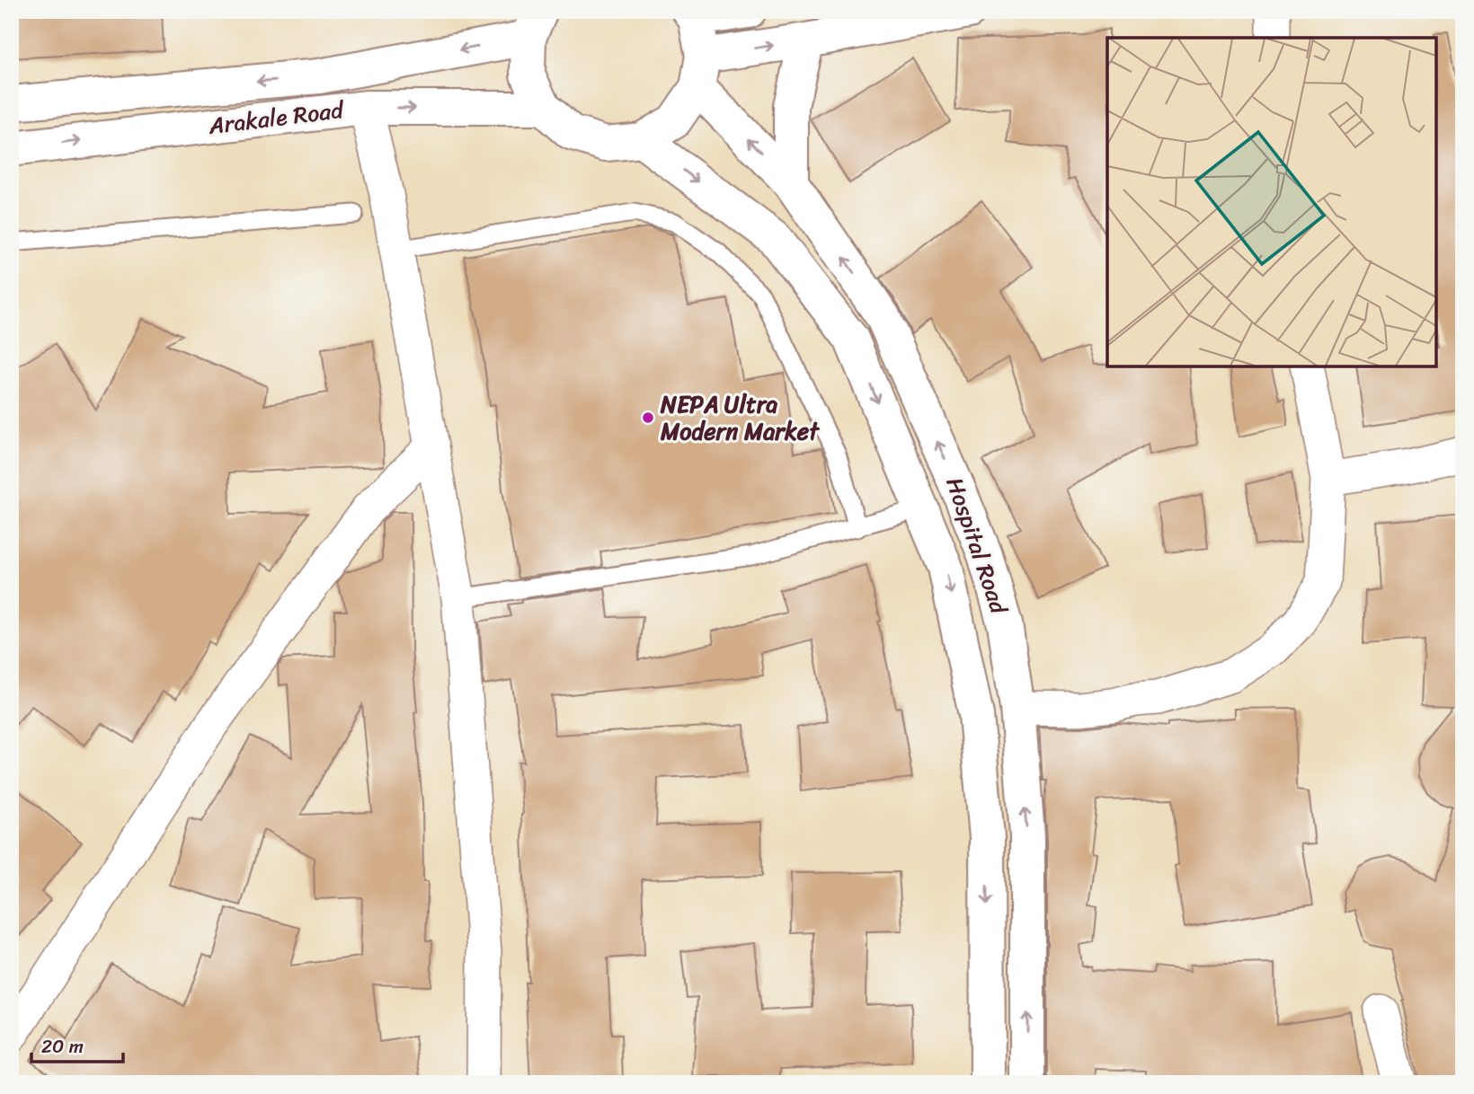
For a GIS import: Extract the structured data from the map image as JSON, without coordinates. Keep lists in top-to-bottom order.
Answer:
{
  "streets": {
    "street": ["Arakale Road", "Hospital Road"]
  },
  "places": ["NEPA Ultra Modern Market"],
  "scale_bar": "20 m"
}
